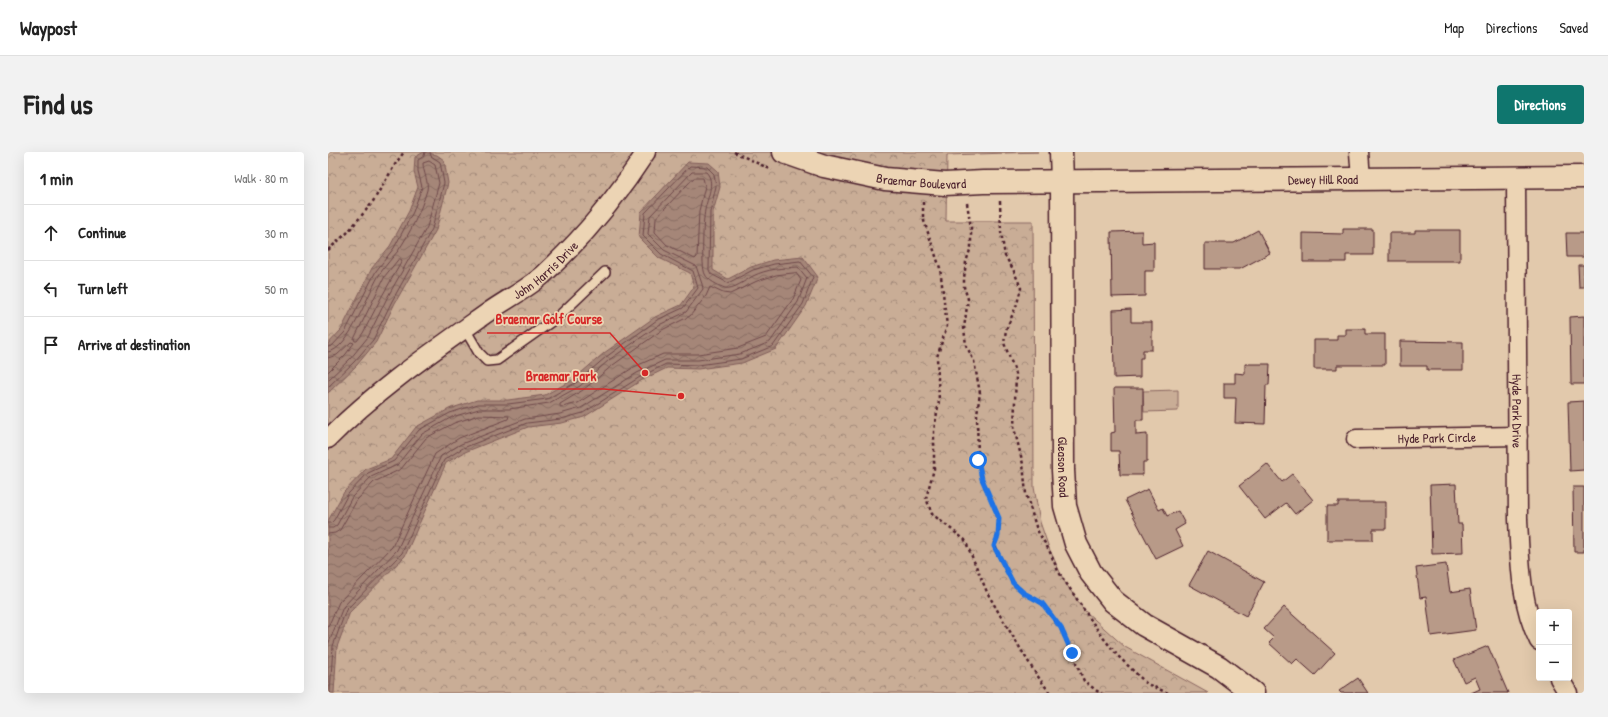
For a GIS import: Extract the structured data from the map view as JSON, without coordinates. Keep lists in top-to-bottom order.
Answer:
{
  "streets": {
    "street": [
      "Braemar Boulevard",
      "Dewey Hill Road",
      "John Harris Drive",
      "Hyde Park Drive",
      "Hyde Park Circle",
      "Gleason Road"
    ]
  },
  "crossings": [
    ["Braemar Boulevard", "Dewey Hill Road"],
    ["Braemar Boulevard", "Gleason Road"],
    ["Dewey Hill Road", "Hyde Park Drive"],
    ["Dewey Hill Road", "Gleason Road"],
    ["Hyde Park Drive", "Hyde Park Circle"]
  ],
  "places": ["Braemar Golf Course", "Braemar Park"],
  "page": {
    "header": "Waypost",
    "nav": ["Map", "Directions", "Saved"],
    "title": "Find us",
    "buttons": "Directions",
    "heading": ["1 min", "Walk · 80 m"],
    "list": [
      ["Continue", "30 m"],
      ["Turn left", "50 m"],
      "Arrive at destination"
    ],
    "map_buttons": ["+", "−"]
  }
}
